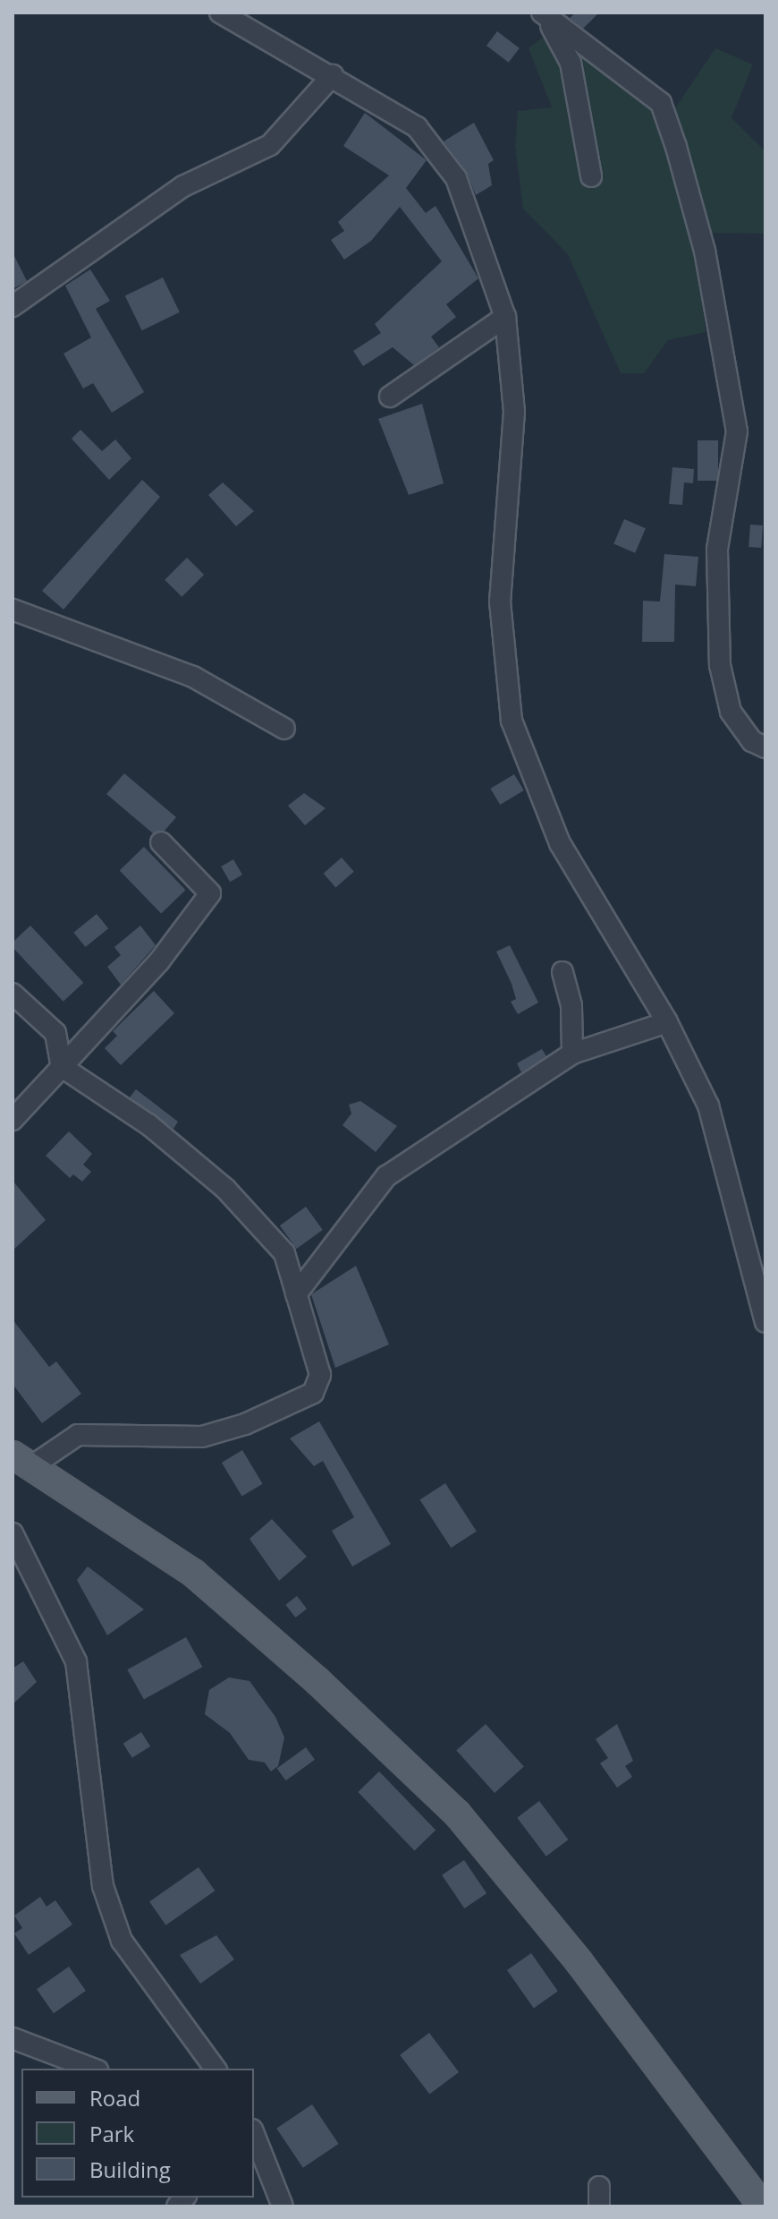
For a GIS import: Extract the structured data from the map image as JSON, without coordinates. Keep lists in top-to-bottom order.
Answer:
{
  "legend": ["Road", "Park", "Building"]
}
